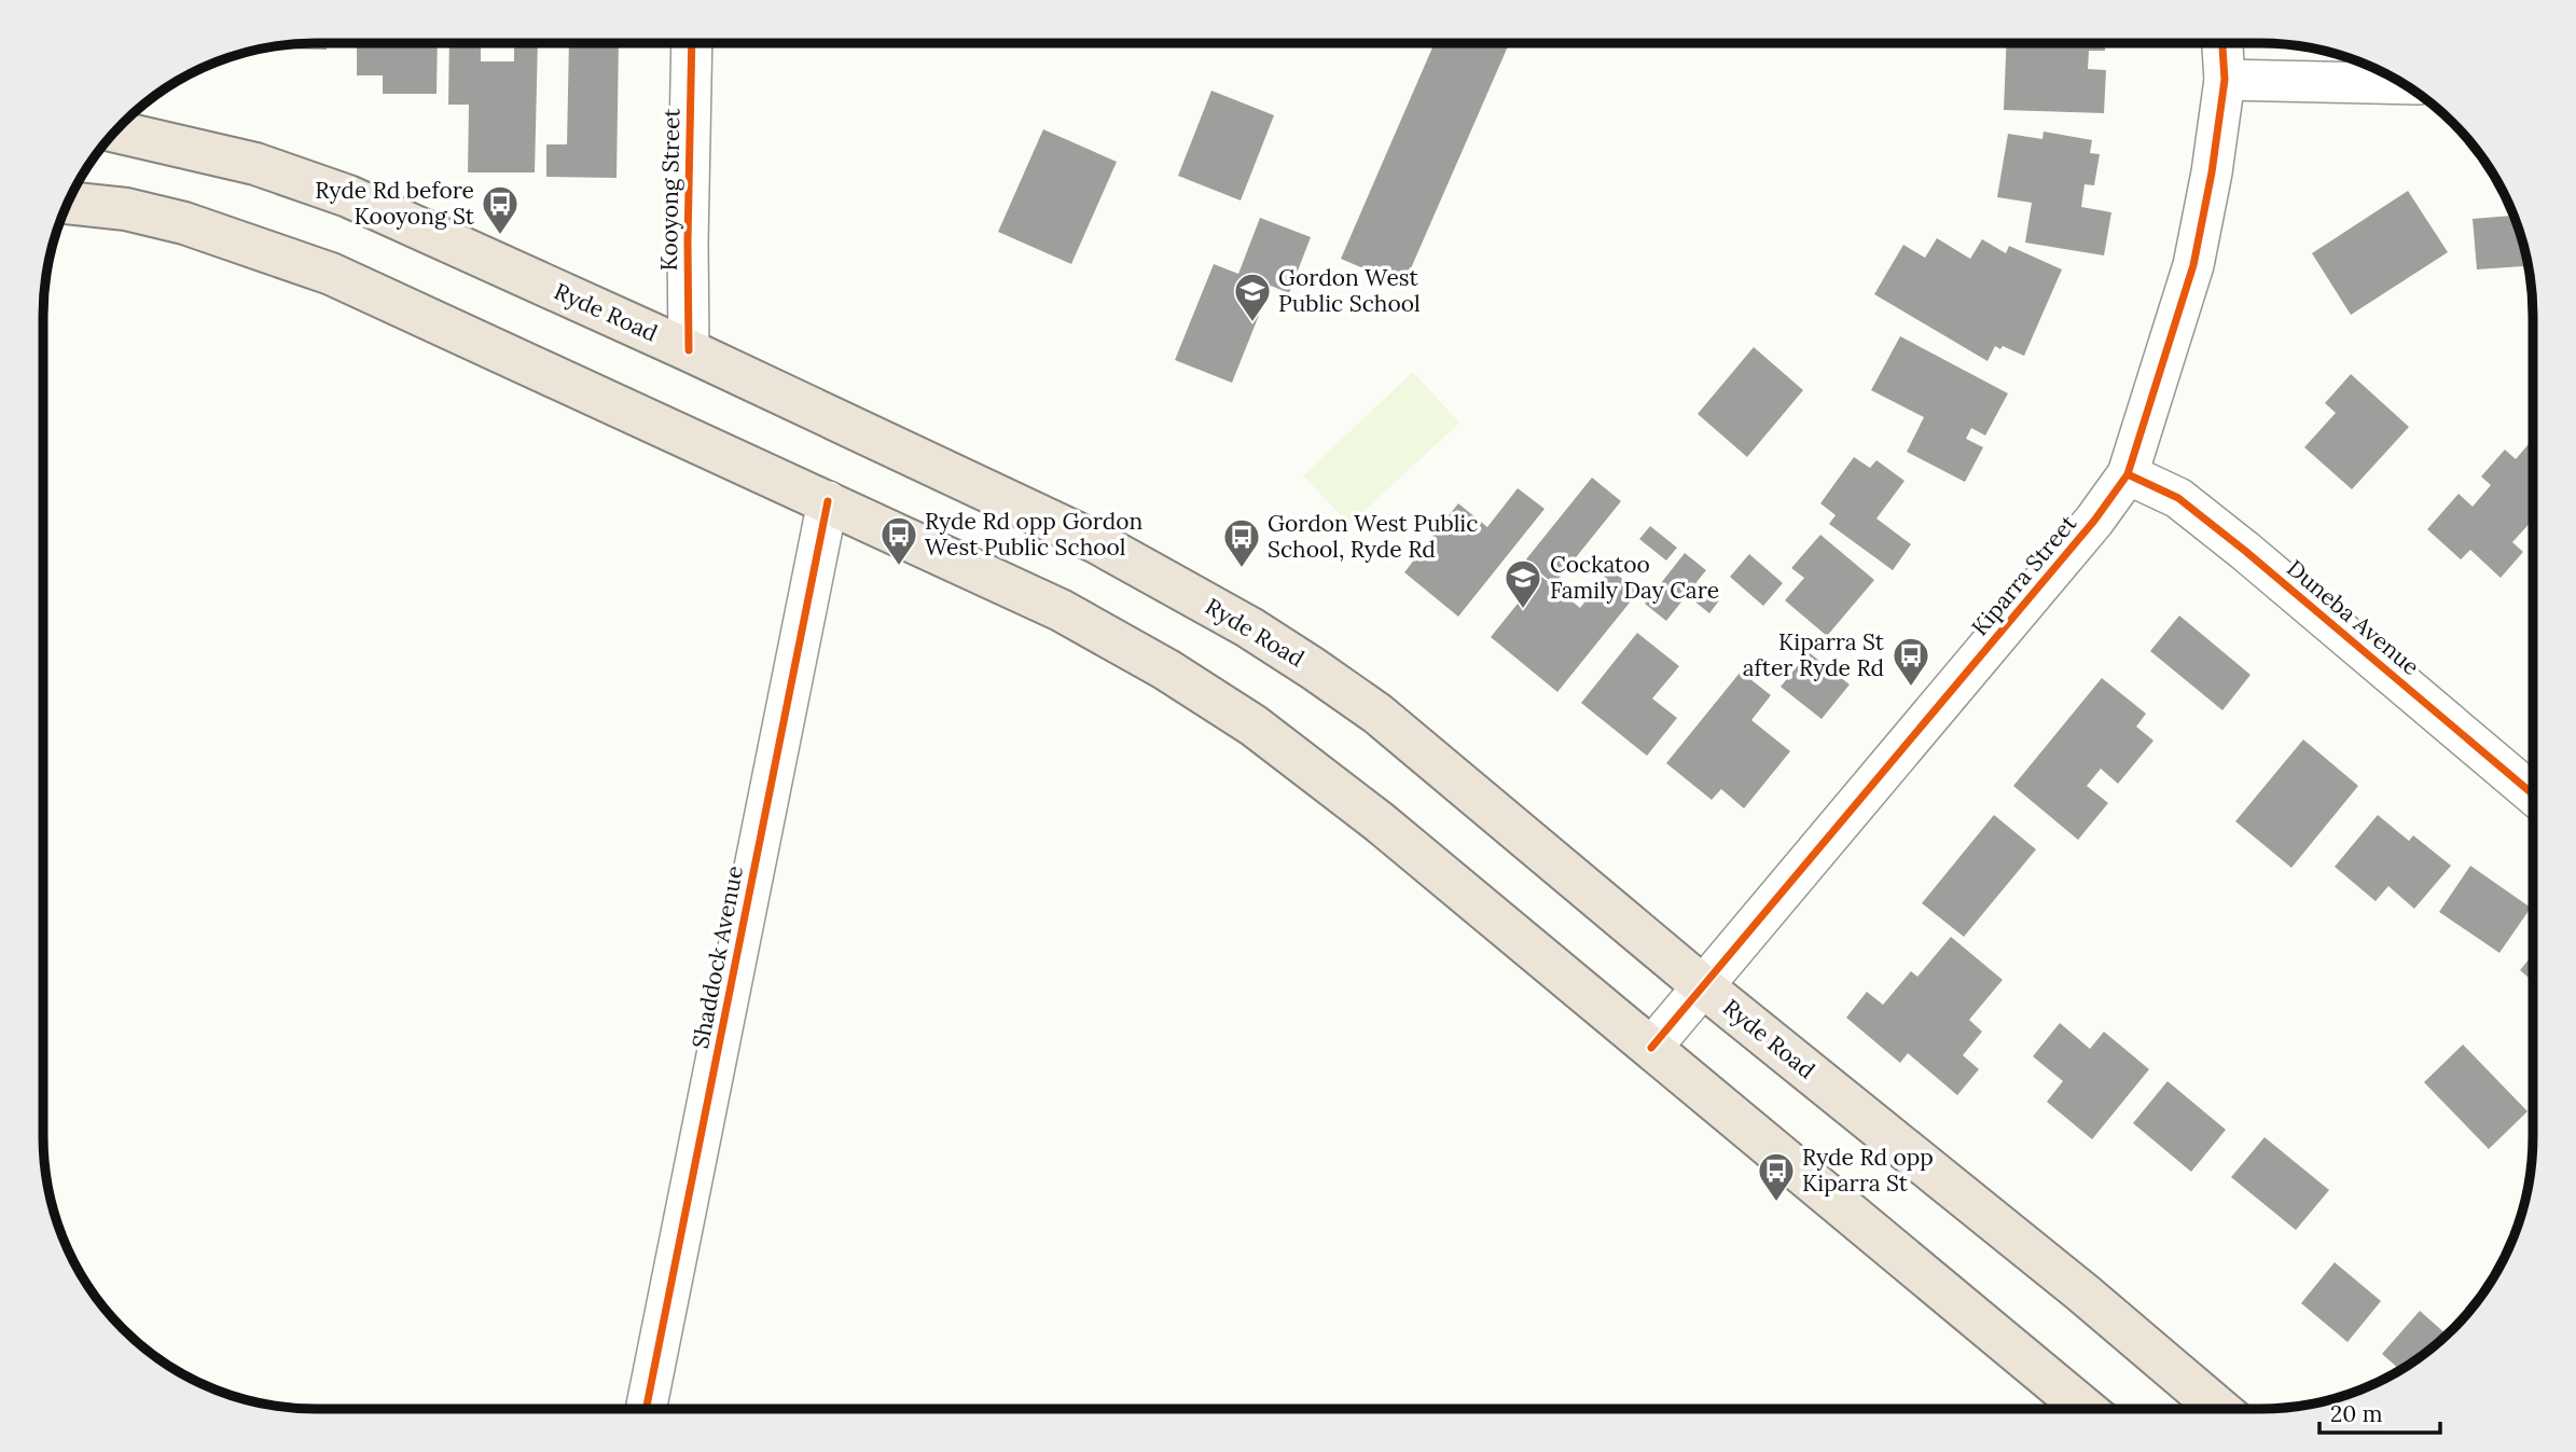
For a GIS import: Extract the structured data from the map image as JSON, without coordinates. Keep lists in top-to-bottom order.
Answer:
{
  "streets": {
    "highway": ["Ryde Road"],
    "street": [
      "Kooyong Street",
      "Kiparra Street",
      "Duneba Avenue",
      "Shaddock Avenue"
    ]
  },
  "crossings": [
    ["Kooyong Street", "Ryde Road"],
    ["Ryde Road", "Kiparra Street"],
    ["Kiparra Street", "Duneba Avenue"]
  ],
  "places": {
    "bus stop": [
      "Ryde Rd before Kooyong St",
      "Ryde Rd opp Gordon West Public School",
      "Gordon West Public School, Ryde Rd",
      "Kiparra St after Ryde Rd",
      "Ryde Rd opp Kiparra St"
    ],
    "school or university": ["Gordon West Public School", "Cockatoo Family Day Care"]
  },
  "scale_bar": "20 m"
}
